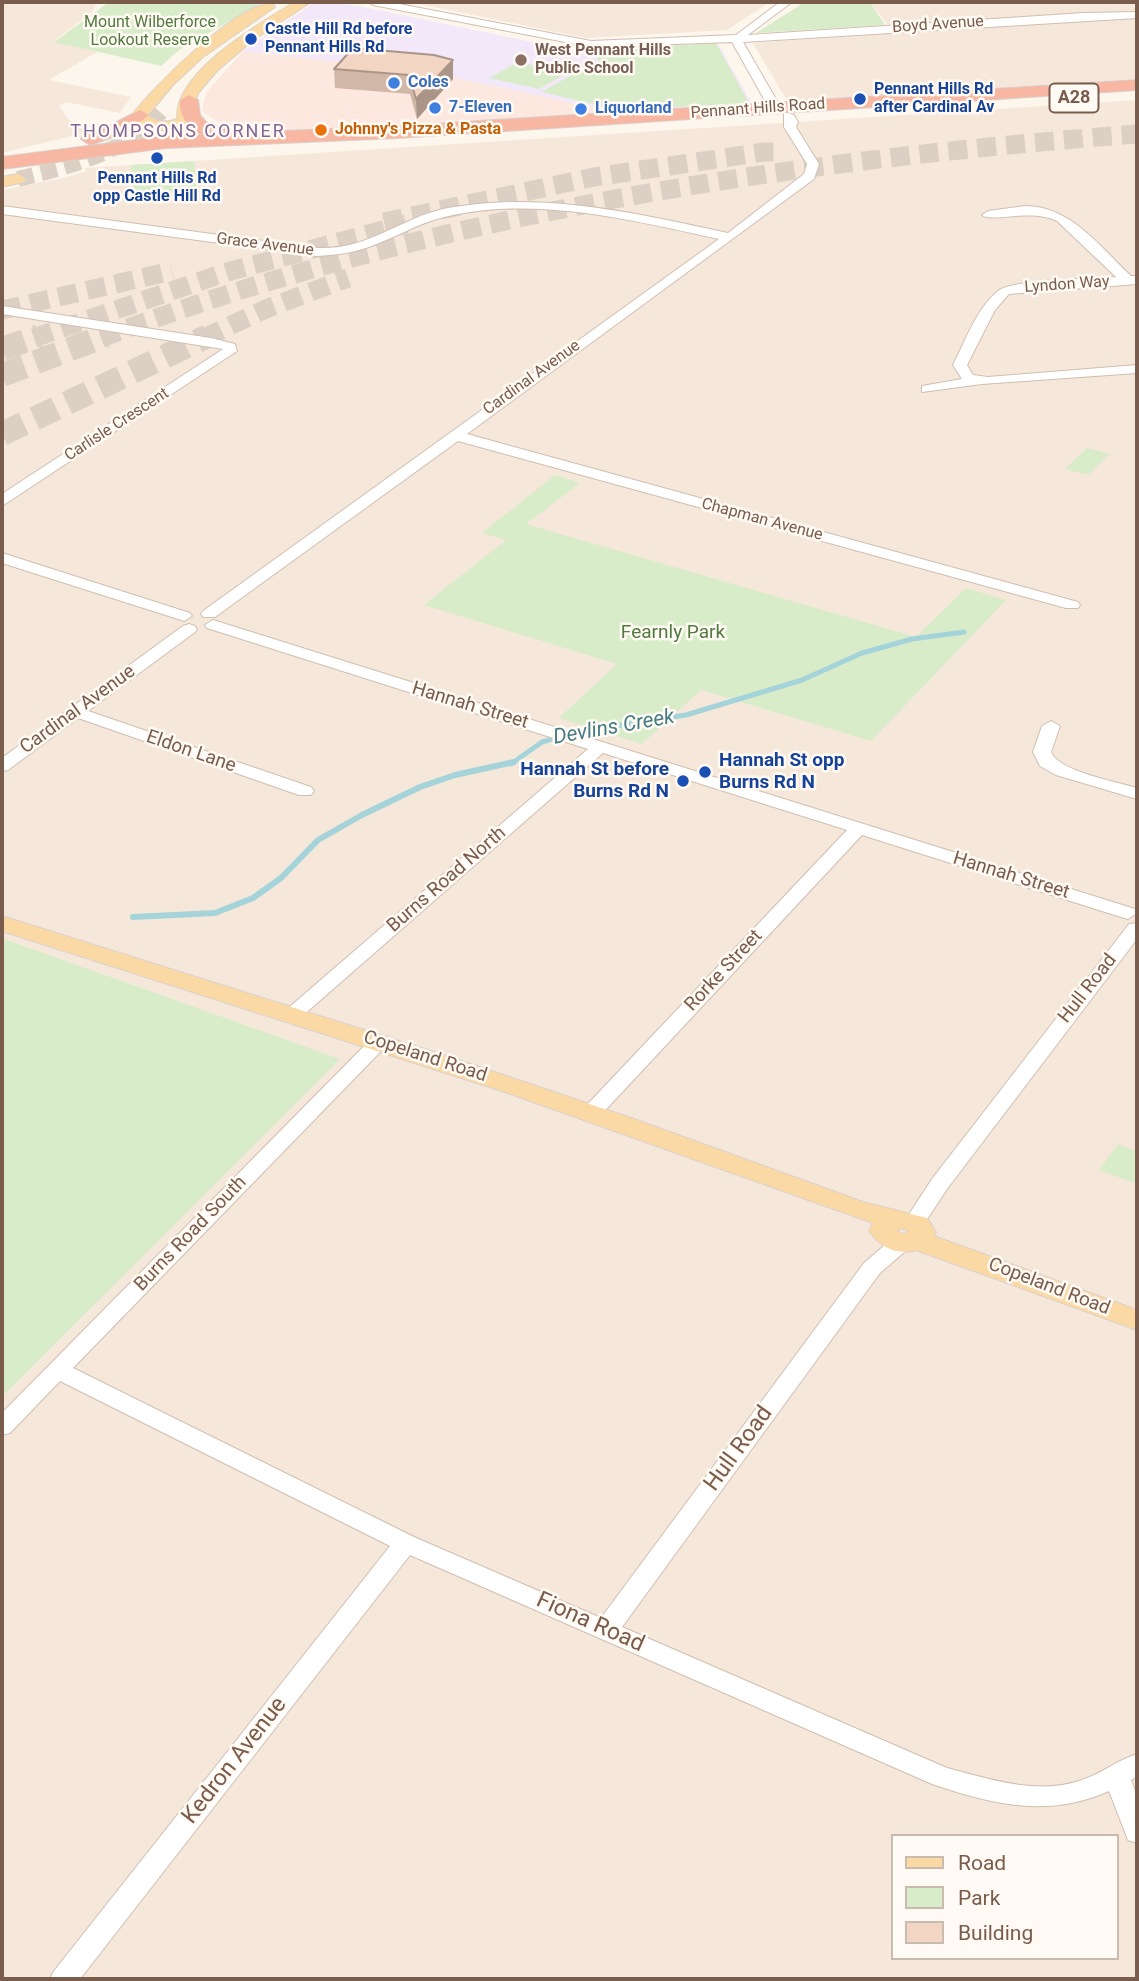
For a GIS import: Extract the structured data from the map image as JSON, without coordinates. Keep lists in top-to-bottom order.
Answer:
{
  "streets": {
    "highway": ["A28", "Pennant Hills Road"],
    "main road": ["Copeland Road"],
    "street": [
      "Boyd Avenue",
      "Grace Avenue",
      "Lyndon Way",
      "Cardinal Avenue",
      "Carlisle Crescent",
      "Chapman Avenue",
      "Hannah Street",
      "Eldon Lane",
      "Burns Road North",
      "Rorke Street",
      "Hull Road",
      "Burns Road South",
      "Fiona Road",
      "Kedron Avenue"
    ]
  },
  "crossings": [
    ["Boyd Avenue", "Cardinal Avenue"],
    ["Pennant Hills Road", "Cardinal Avenue"],
    ["Grace Avenue", "Cardinal Avenue"],
    ["Cardinal Avenue", "Chapman Avenue"],
    ["Cardinal Avenue", "Hannah Street"],
    ["Cardinal Avenue", "Eldon Lane"],
    ["Hannah Street", "Burns Road North"],
    ["Hannah Street", "Rorke Street"],
    ["Hannah Street", "Hull Road"],
    ["Burns Road North", "Copeland Road"],
    ["Rorke Street", "Copeland Road"],
    ["Hull Road", "Copeland Road"],
    ["Hull Road", "Fiona Road"],
    ["Copeland Road", "Burns Road South"],
    ["Burns Road South", "Fiona Road"],
    ["Fiona Road", "Kedron Avenue"]
  ],
  "districts": ["THOMPSONS CORNER"],
  "water": ["Devlins Creek"],
  "parks": ["Mount Wilberforce Lookout Reserve", "Fearnly Park"],
  "places": [
    "Castle Hill Rd before Pennant Hills Rd",
    "West Pennant Hills Public School",
    "Coles",
    "Pennant Hills Rd after Cardinal Av",
    "7-Eleven",
    "Liquorland",
    "Johnny's Pizza & Pasta",
    "Pennant Hills Rd opp Castle Hill Rd",
    "Hannah St opp Burns Rd N",
    "Hannah St before Burns Rd N"
  ],
  "legend": ["Road", "Park", "Building"]
}
